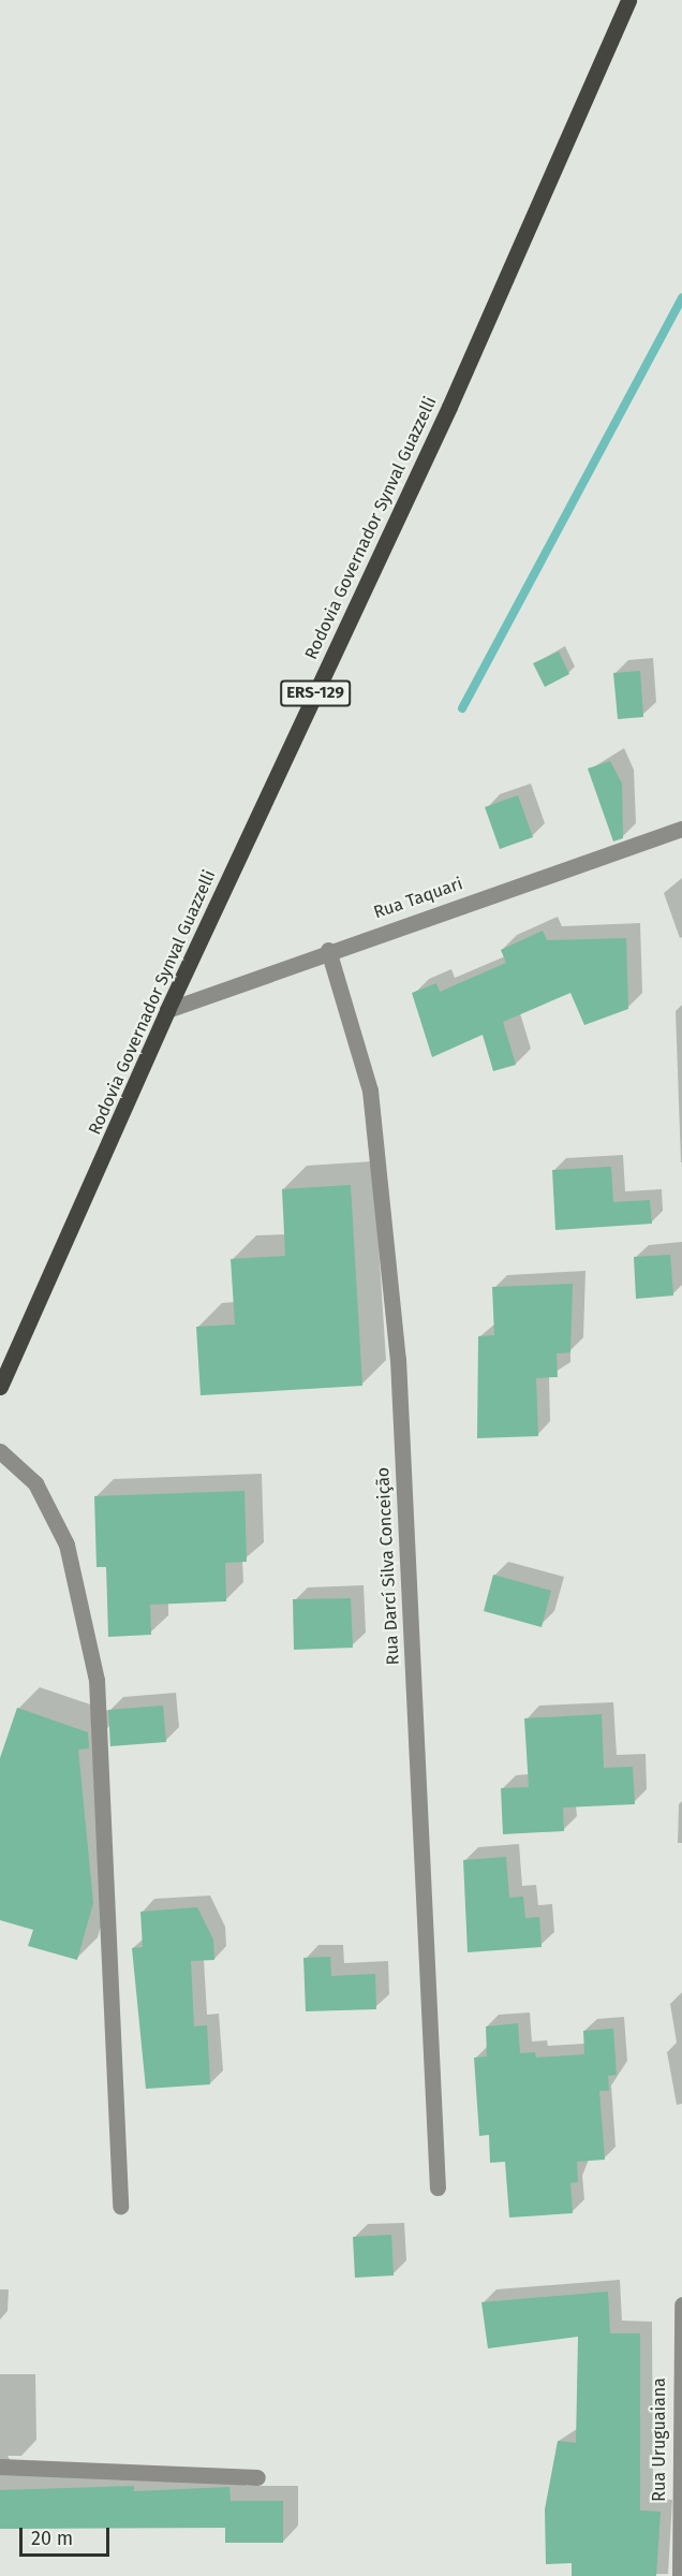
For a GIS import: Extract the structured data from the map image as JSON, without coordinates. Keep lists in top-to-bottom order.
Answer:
{
  "streets": {
    "main road": ["Rodovia Governador Synval Guazzelli", "ERS-129"],
    "street": ["Rua Taquari", "Rua Darcí Silva Conceição", "Rua Uruguaiana"]
  },
  "crossings": [
    ["Rodovia Governador Synval Guazzelli", "Rua Taquari"],
    ["Rua Taquari", "Rua Darcí Silva Conceição"]
  ],
  "scale_bar": "20 m"
}
